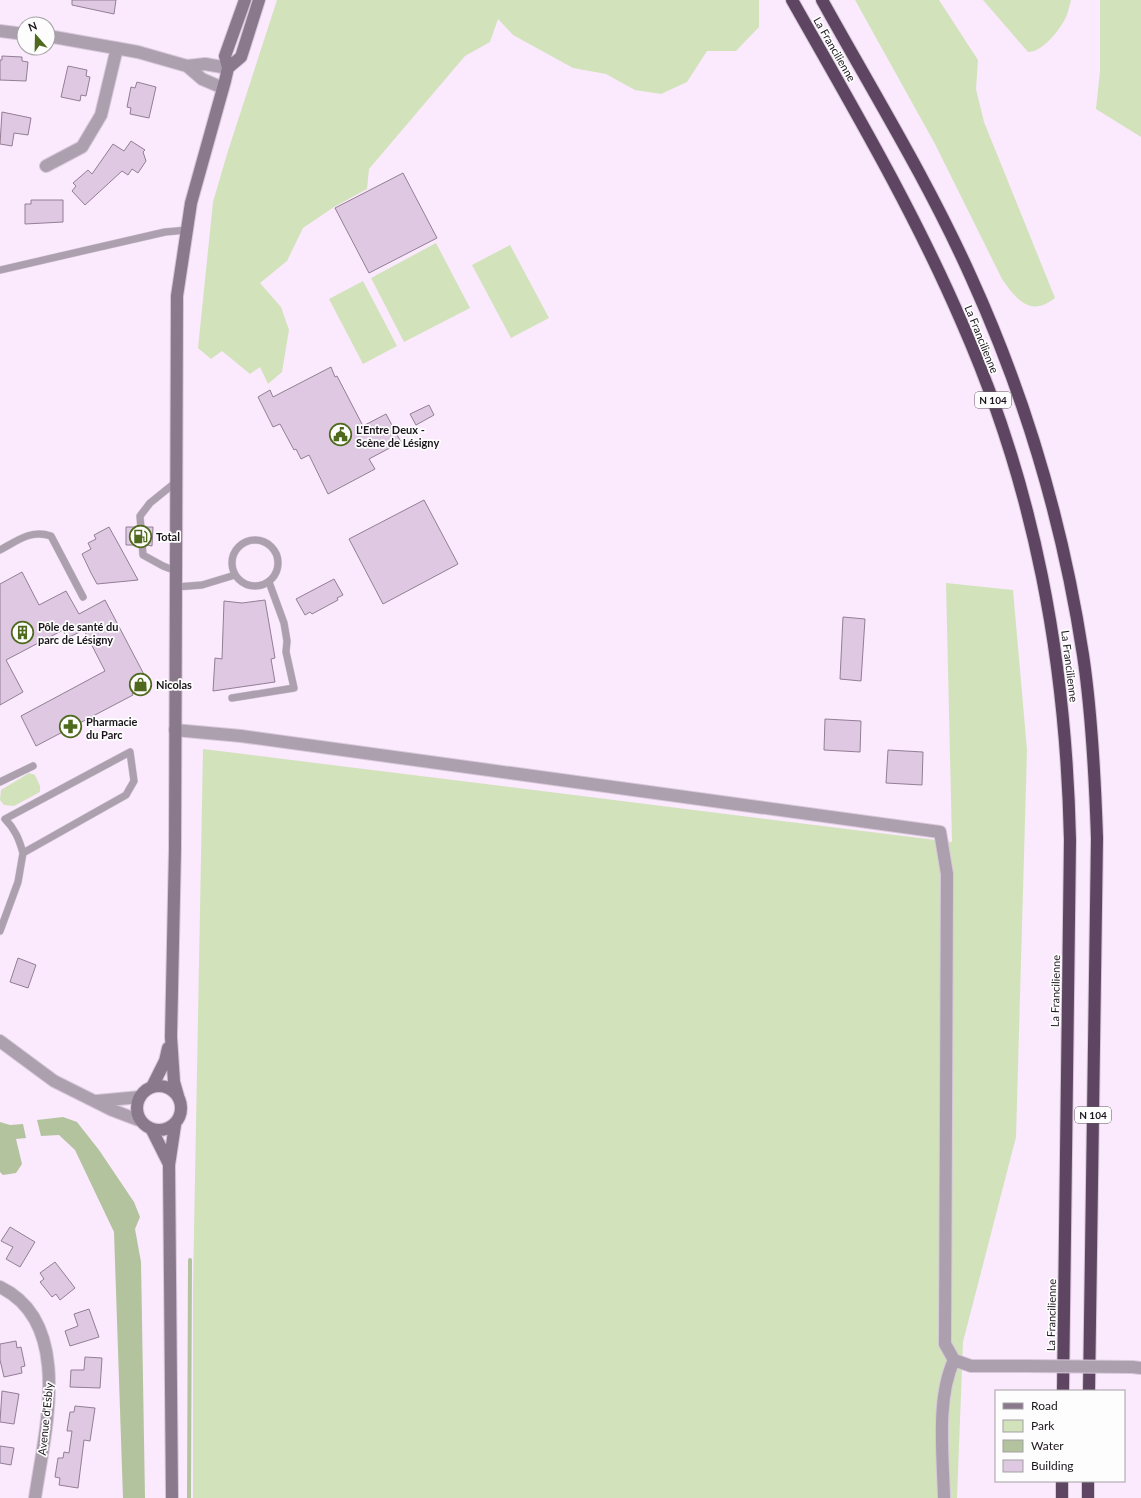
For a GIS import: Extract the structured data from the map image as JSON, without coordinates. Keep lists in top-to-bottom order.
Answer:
{
  "streets": {
    "highway": ["La Francilienne", "N 104"],
    "street": ["Avenue d'Esbly"]
  },
  "places": {
    "public building": ["L'Entre Deux - Scène de Lésigny"],
    "fuel station": ["Total"],
    "building": ["Pôle de santé du parc de Lésigny"],
    "shop": ["Nicolas"],
    "pharmacy": ["Pharmacie du Parc"]
  },
  "legend": [
    "Road",
    "Park",
    "Water",
    "Building"
  ],
  "north": "top"
}
